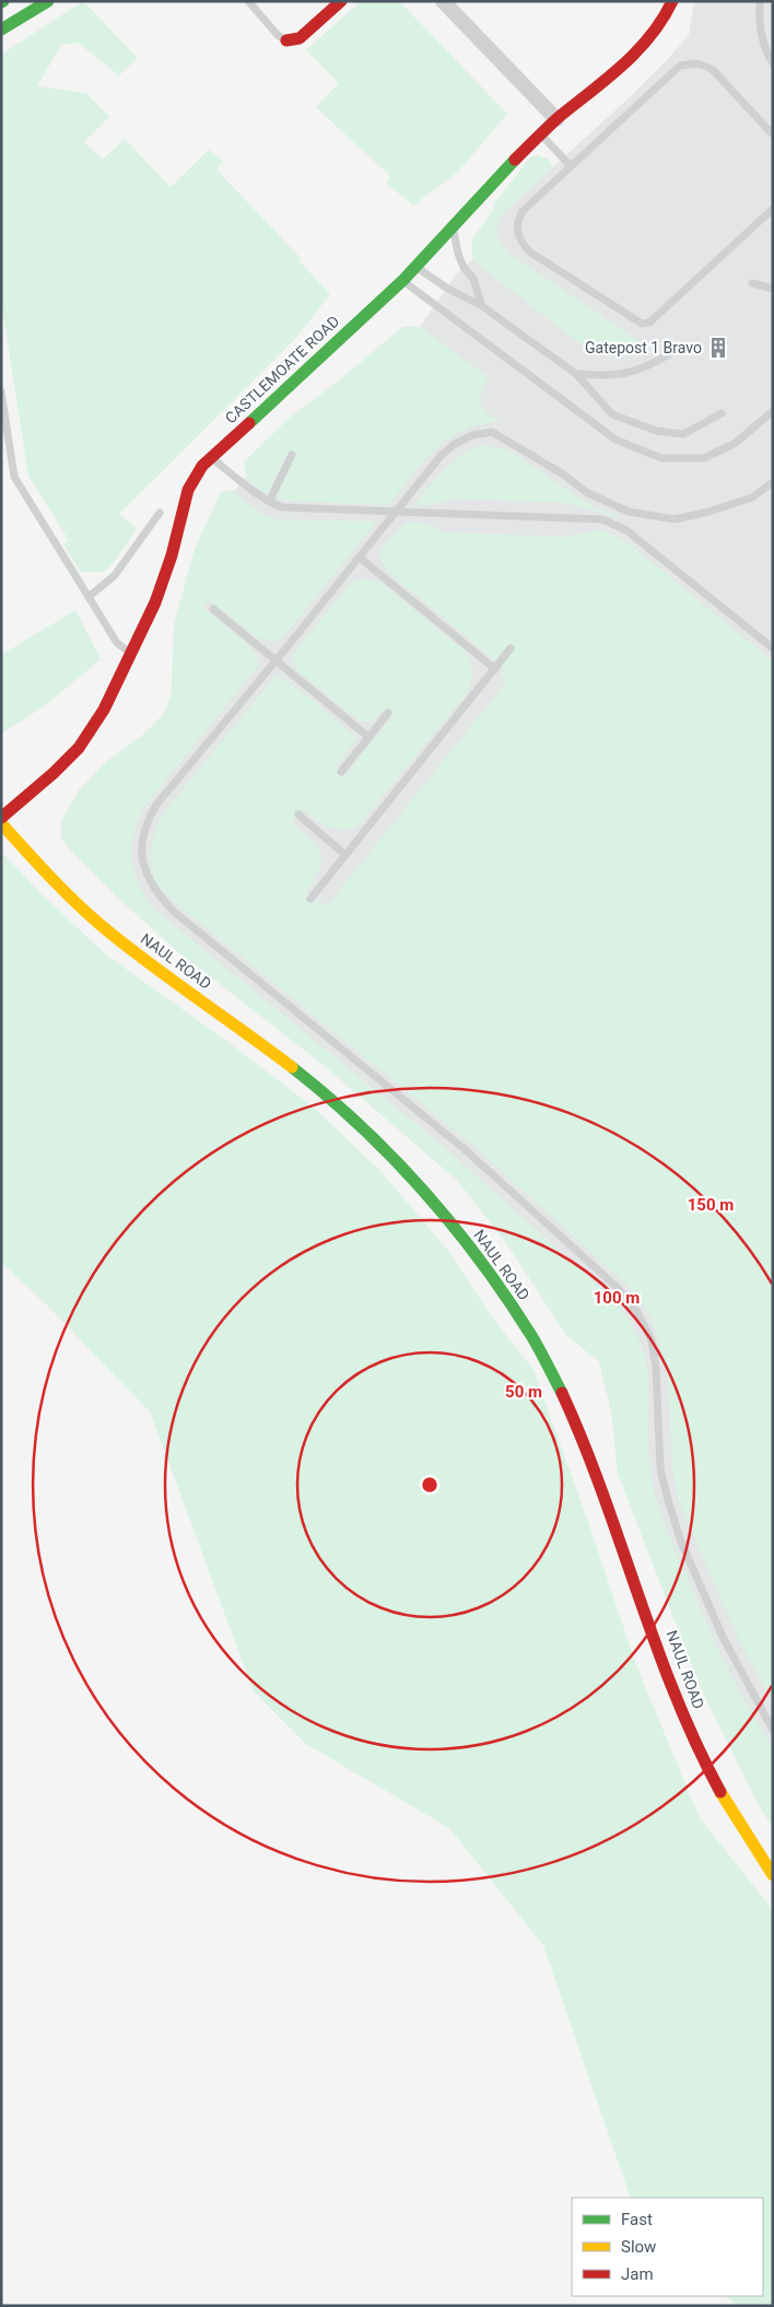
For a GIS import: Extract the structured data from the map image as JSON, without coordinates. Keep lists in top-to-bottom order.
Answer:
{
  "streets": {
    "street": ["CASTLEMOATE ROAD", "NAUL ROAD"]
  },
  "places": {
    "building": ["Gatepost 1 Bravo"]
  },
  "legend": ["Fast", "Slow", "Jam"],
  "rings": ["150 m", "100 m", "50 m"]
}
